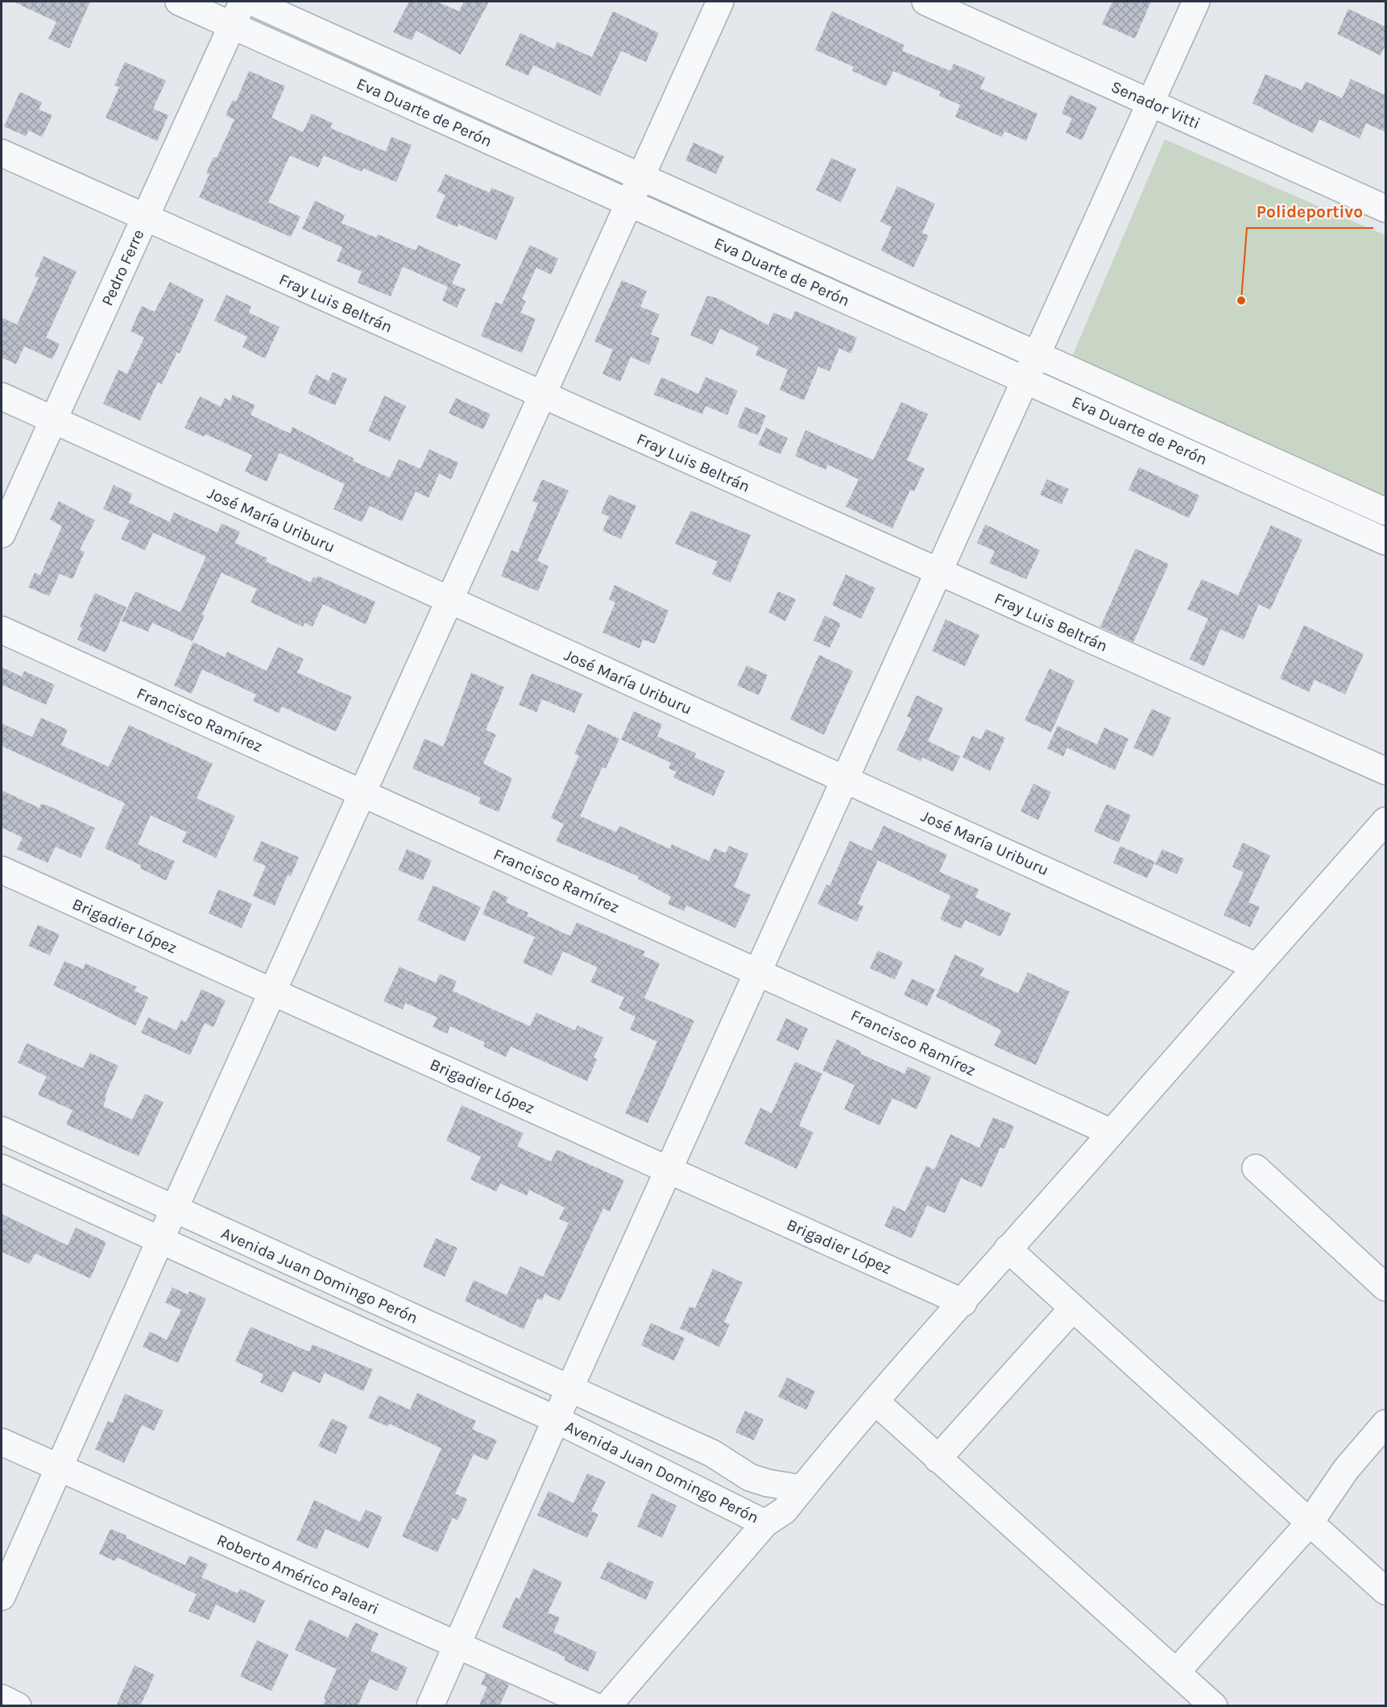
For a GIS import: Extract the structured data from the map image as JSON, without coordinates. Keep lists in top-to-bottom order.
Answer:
{
  "streets": {
    "street": [
      "Senador Vitti",
      "Eva Duarte de Perón",
      "Pedro Ferre",
      "Fray Luis Beltrán",
      "José María Uriburu",
      "Francisco Ramírez",
      "Brigadier López",
      "Avenida Juan Domingo Perón",
      "Roberto Américo Paleari"
    ]
  },
  "crossings": [
    ["Eva Duarte de Perón", "Pedro Ferre"],
    ["Pedro Ferre", "Fray Luis Beltrán"],
    ["Pedro Ferre", "José María Uriburu"]
  ],
  "places": ["Polideportivo"]
}
